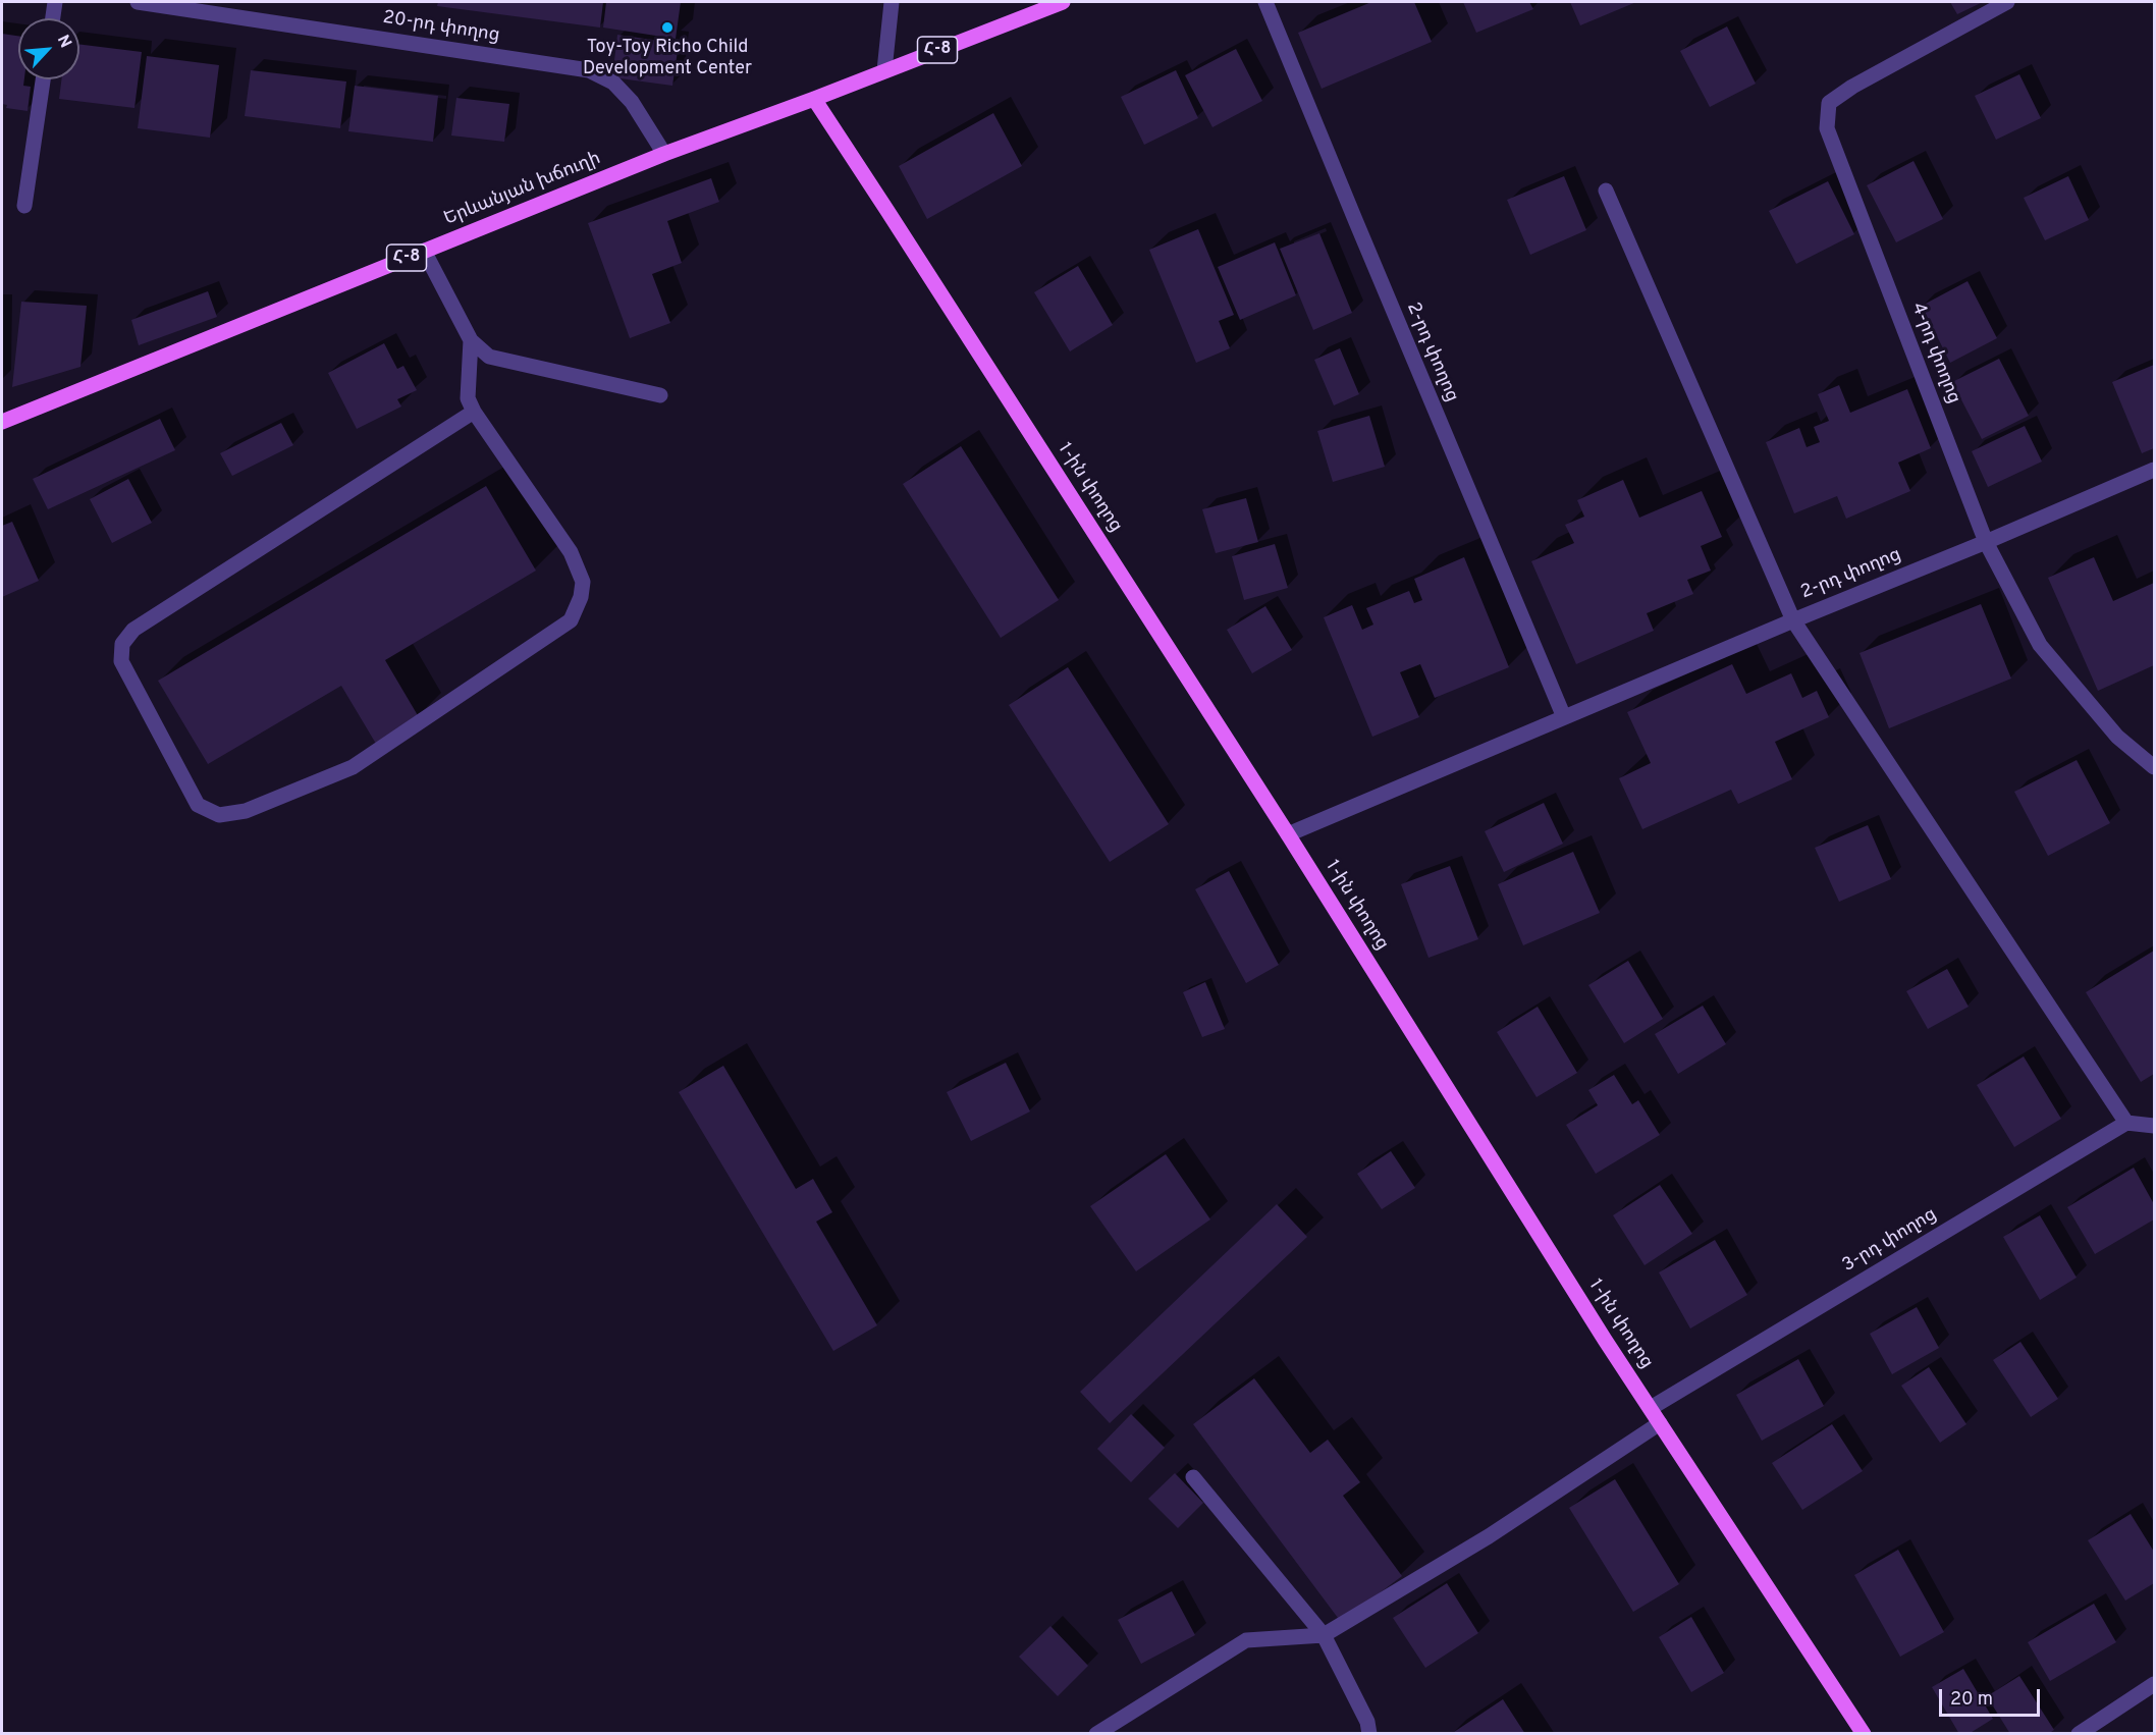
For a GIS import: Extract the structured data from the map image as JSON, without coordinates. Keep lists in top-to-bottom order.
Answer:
{
  "streets": {
    "main road": ["Հ-8", "Երևանյան խճուղի", "1-ին փողոց"],
    "street": [
      "20-րդ փողոց",
      "2-րդ փողոց",
      "4-րդ փողոց",
      "3-րդ փողոց"
    ]
  },
  "crossings": [
    ["20-րդ փողոց", "Երևանյան խճուղի"],
    ["Երևանյան խճուղի", "1-ին փողոց"],
    ["2-րդ փողոց", "4-րդ փողոց"],
    ["2-րդ փողոց", "1-ին փողոց"],
    ["1-ին փողոց", "3-րդ փողոց"]
  ],
  "places": ["Toy-Toy Richo Child Development Center"],
  "scale_bar": "20 m",
  "north": "top right"
}
